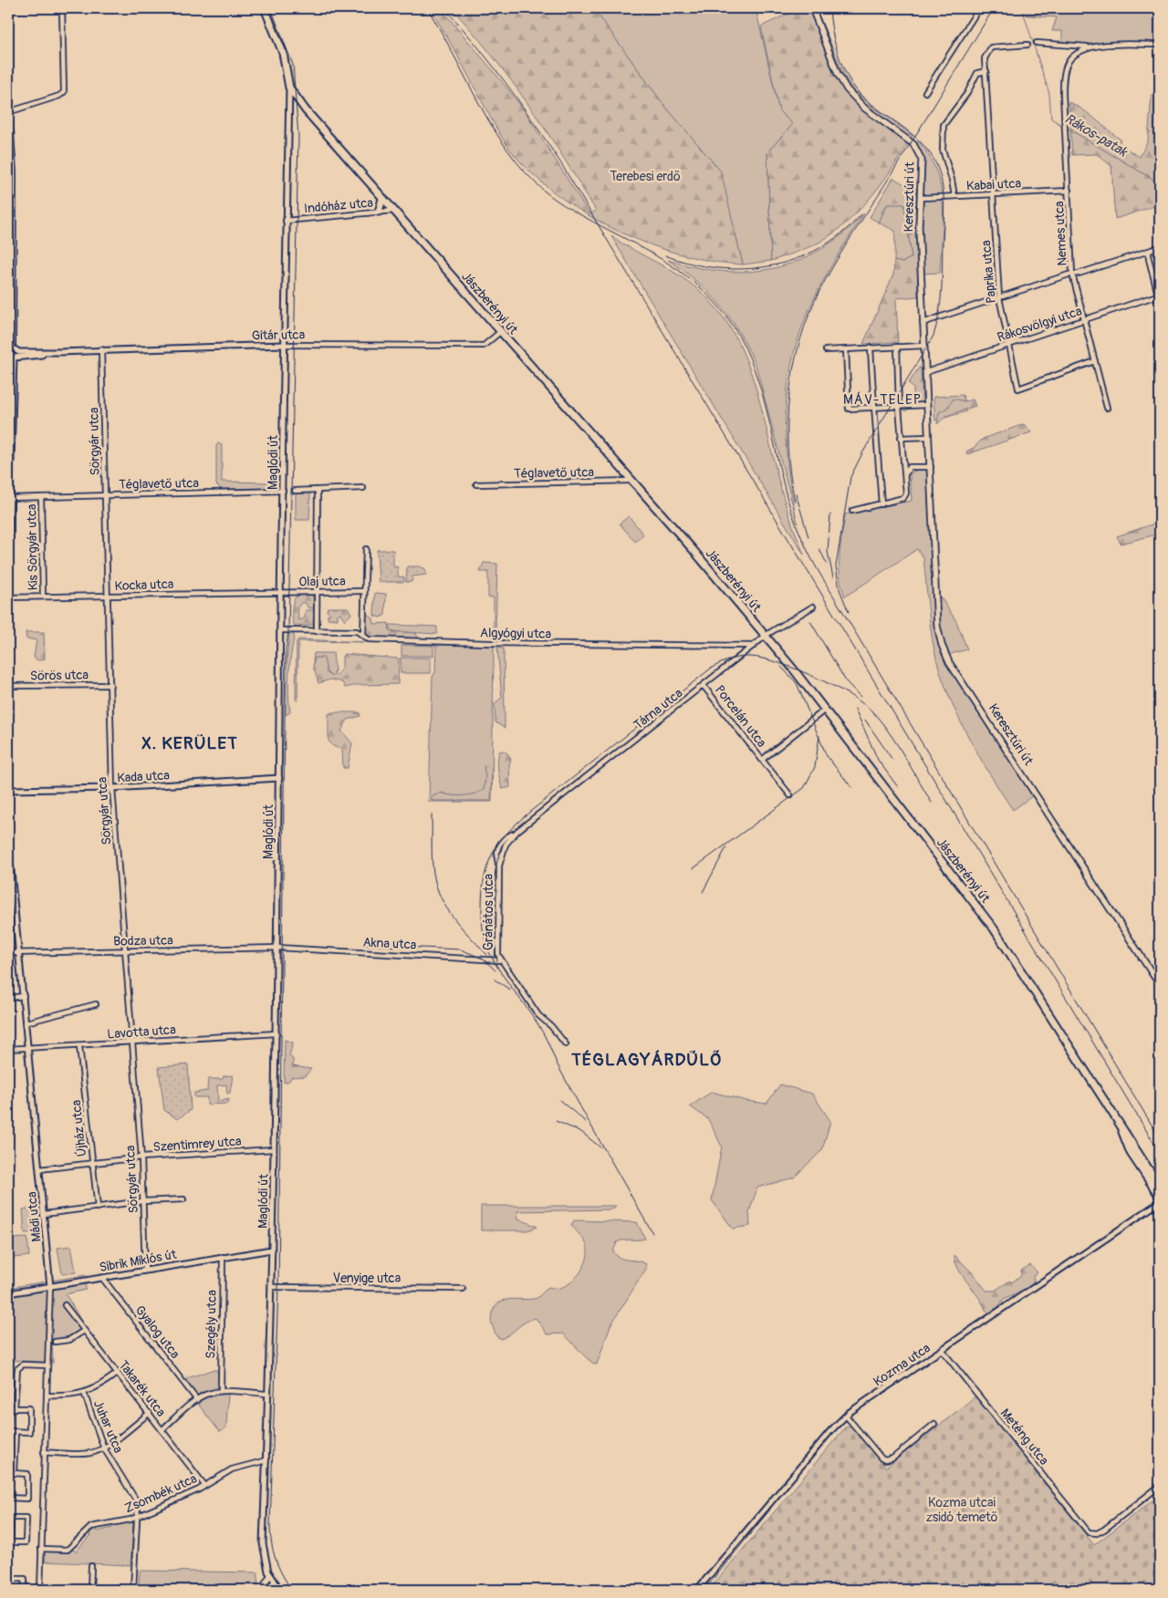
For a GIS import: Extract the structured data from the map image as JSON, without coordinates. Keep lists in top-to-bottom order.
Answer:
{
  "streets": {
    "main road": ["Keresztúri út", "Jászberényi út"],
    "street": [
      "Kabai utca",
      "Indóház utca",
      "Nemes utca",
      "Paprika utca",
      "Rákosvölgyi utca",
      "Gitár utca",
      "Sörgyár utca",
      "Maglódi út",
      "Téglavető utca",
      "Kis Sörgyár utca",
      "Olaj utca",
      "Kocka utca",
      "Algyógyi utca",
      "Sörös utca",
      "Tárna utca",
      "Porcelán utca",
      "Kada utca",
      "Gránátos utca",
      "Bodza utca",
      "Akna utca",
      "Lavotta utca",
      "Újház utca",
      "Szentimrey utca",
      "Mádi utca",
      "Sibrik Miklós út",
      "Venyige utca",
      "Szegély utca",
      "Gyalog utca",
      "Kozma utca",
      "Takarék utca",
      "Juhar utca",
      "Meténg utca",
      "Zsombék utca"
    ]
  },
  "crossings": [
    ["Kabai utca", "Keresztúri út"],
    ["Kabai utca", "Nemes utca"],
    ["Kabai utca", "Paprika utca"],
    ["Keresztúri út", "Rákosvölgyi utca"],
    ["Indóház utca", "Jászberényi út"],
    ["Indóház utca", "Maglódi út"],
    ["Nemes utca", "Paprika utca"],
    ["Nemes utca", "Rákosvölgyi utca"],
    ["Paprika utca", "Rákosvölgyi utca"],
    ["Jászberényi út", "Gitár utca"],
    ["Jászberényi út", "Maglódi út"],
    ["Jászberényi út", "Téglavető utca"],
    ["Jászberényi út", "Tárna utca"],
    ["Jászberényi út", "Porcelán utca"],
    ["Gitár utca", "Sörgyár utca"],
    ["Gitár utca", "Maglódi út"],
    ["Sörgyár utca", "Téglavető utca"],
    ["Sörgyár utca", "Kocka utca"],
    ["Sörgyár utca", "Sörös utca"],
    ["Sörgyár utca", "Kada utca"],
    ["Sörgyár utca", "Bodza utca"],
    ["Sörgyár utca", "Lavotta utca"],
    ["Sörgyár utca", "Szentimrey utca"],
    ["Sörgyár utca", "Sibrik Miklós út"],
    ["Maglódi út", "Téglavető utca"],
    ["Maglódi út", "Olaj utca"],
    ["Maglódi út", "Kocka utca"],
    ["Maglódi út", "Algyógyi utca"],
    ["Maglódi út", "Kada utca"],
    ["Maglódi út", "Bodza utca"],
    ["Maglódi út", "Akna utca"],
    ["Maglódi út", "Lavotta utca"],
    ["Maglódi út", "Szentimrey utca"],
    ["Maglódi út", "Sibrik Miklós út"],
    ["Maglódi út", "Venyige utca"],
    ["Maglódi út", "Zsombék utca"],
    ["Téglavető utca", "Kis Sörgyár utca"],
    ["Kis Sörgyár utca", "Kocka utca"],
    ["Olaj utca", "Kocka utca"],
    ["Algyógyi utca", "Tárna utca"],
    ["Tárna utca", "Porcelán utca"],
    ["Tárna utca", "Gránátos utca"],
    ["Gránátos utca", "Akna utca"],
    ["Bodza utca", "Akna utca"],
    ["Bodza utca", "Mádi utca"],
    ["Lavotta utca", "Újház utca"],
    ["Lavotta utca", "Mádi utca"],
    ["Újház utca", "Szentimrey utca"],
    ["Szentimrey utca", "Mádi utca"],
    ["Mádi utca", "Sibrik Miklós út"],
    ["Mádi utca", "Zsombék utca"],
    ["Sibrik Miklós út", "Szegély utca"],
    ["Sibrik Miklós út", "Gyalog utca"],
    ["Kozma utca", "Meténg utca"],
    ["Takarék utca", "Zsombék utca"],
    ["Juhar utca", "Zsombék utca"]
  ],
  "districts": ["MÁV-TELEP", "X. KERÜLET", "TÉGLAGYÁRDŰLŐ"],
  "water": ["Rákos-patak"],
  "parks": ["Terebesi erdő", "Kozma utcai zsidó temető"]
}
